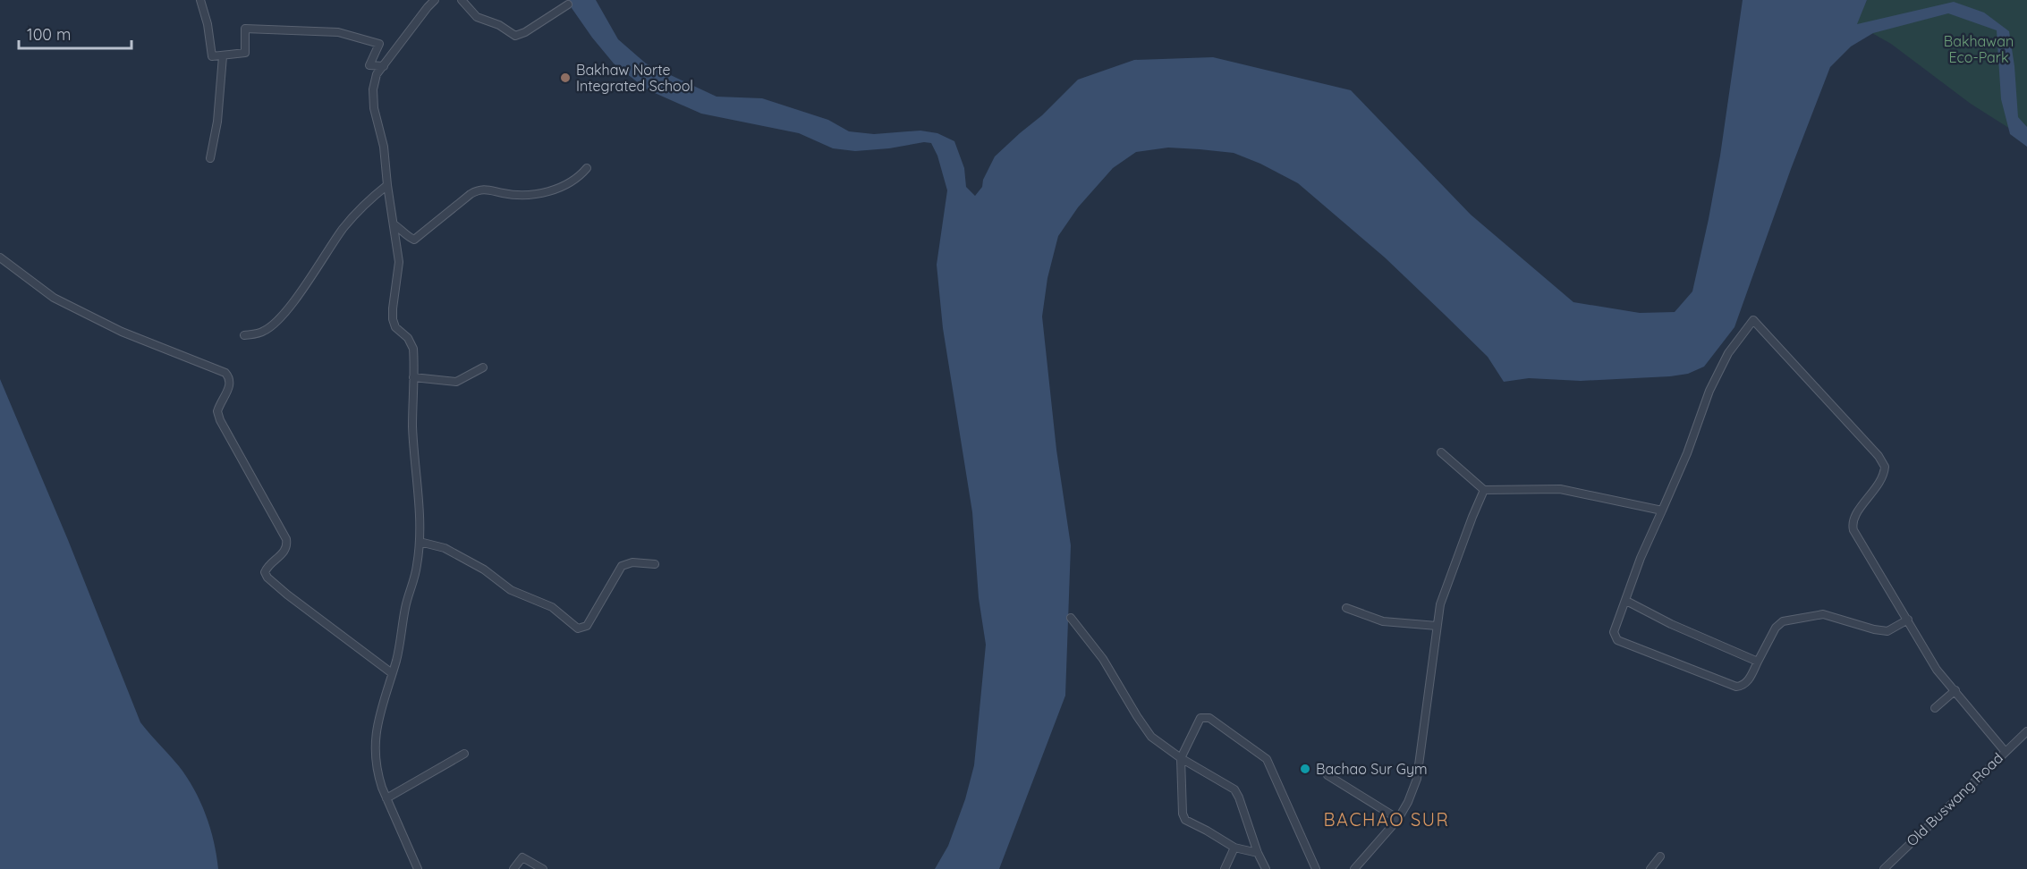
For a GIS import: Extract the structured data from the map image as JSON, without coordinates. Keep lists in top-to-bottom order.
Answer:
{
  "streets": {
    "street": ["Old Buswang Road"]
  },
  "districts": ["BACHAO SUR"],
  "parks": ["Bakhawan Eco-Park"],
  "places": ["Bakhaw Norte Integrated School", "Bachao Sur Gym"],
  "scale_bar": "100 m"
}
